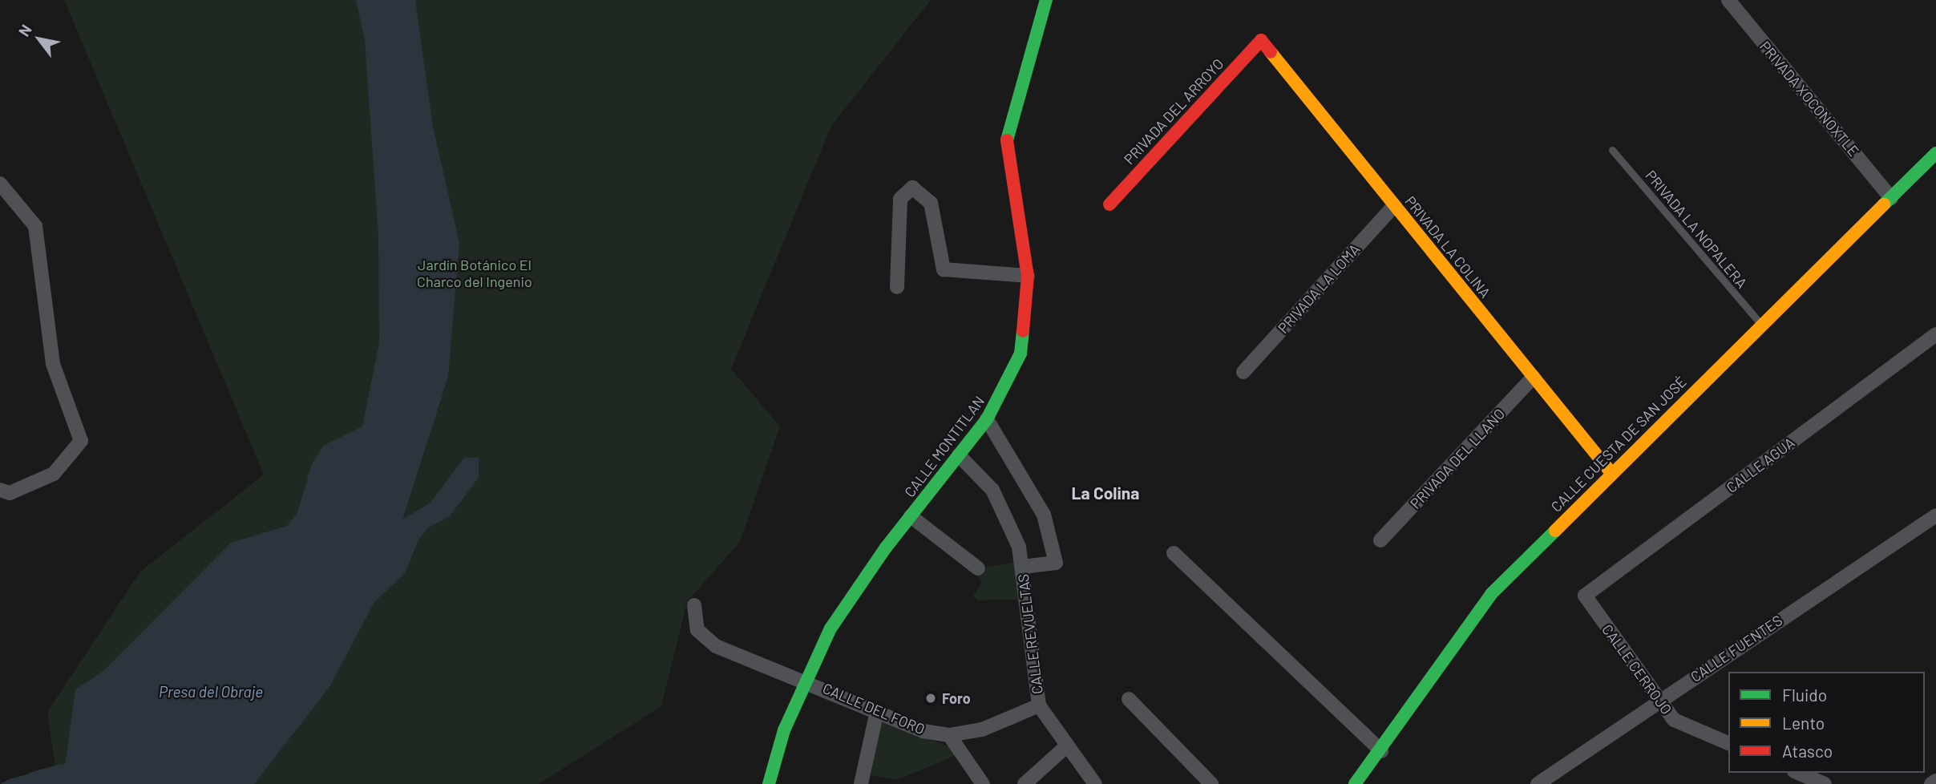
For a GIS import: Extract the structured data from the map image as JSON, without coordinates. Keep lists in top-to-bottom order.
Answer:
{
  "streets": {
    "street": [
      "PRIVADA XOCONOXTLE",
      "PRIVADA DEL ARROYO",
      "PRIVADA LA COLINA",
      "PRIVADA LA LOMA",
      "CALLE CUESTA DE SAN JOSÉ",
      "CALLE MONTITLAN",
      "PRIVADA DEL LLANO",
      "CALLE AGUA",
      "CALLE REVUELTAS",
      "CALLE FUENTES",
      "CALLE CERROJO",
      "CALLE DEL FORO"
    ],
    "lane": ["PRIVADA LA NOPALERA"]
  },
  "crossings": [
    ["PRIVADA XOCONOXTLE", "CALLE CUESTA DE SAN JOSÉ"],
    ["PRIVADA DEL ARROYO", "PRIVADA LA COLINA"],
    ["PRIVADA LA NOPALERA", "CALLE CUESTA DE SAN JOSÉ"],
    ["PRIVADA LA COLINA", "PRIVADA LA LOMA"],
    ["PRIVADA LA COLINA", "CALLE CUESTA DE SAN JOSÉ"],
    ["PRIVADA LA COLINA", "PRIVADA DEL LLANO"],
    ["CALLE MONTITLAN", "CALLE REVUELTAS"],
    ["CALLE MONTITLAN", "CALLE DEL FORO"],
    ["CALLE AGUA", "CALLE CERROJO"],
    ["CALLE REVUELTAS", "CALLE DEL FORO"],
    ["CALLE FUENTES", "CALLE CERROJO"]
  ],
  "districts": ["La Colina"],
  "water": ["Presa del Obraje"],
  "parks": ["Jardín Botánico El Charco del Ingenio"],
  "places": ["Foro"],
  "legend": ["Fluido", "Lento", "Atasco"],
  "north": "top left"
}
